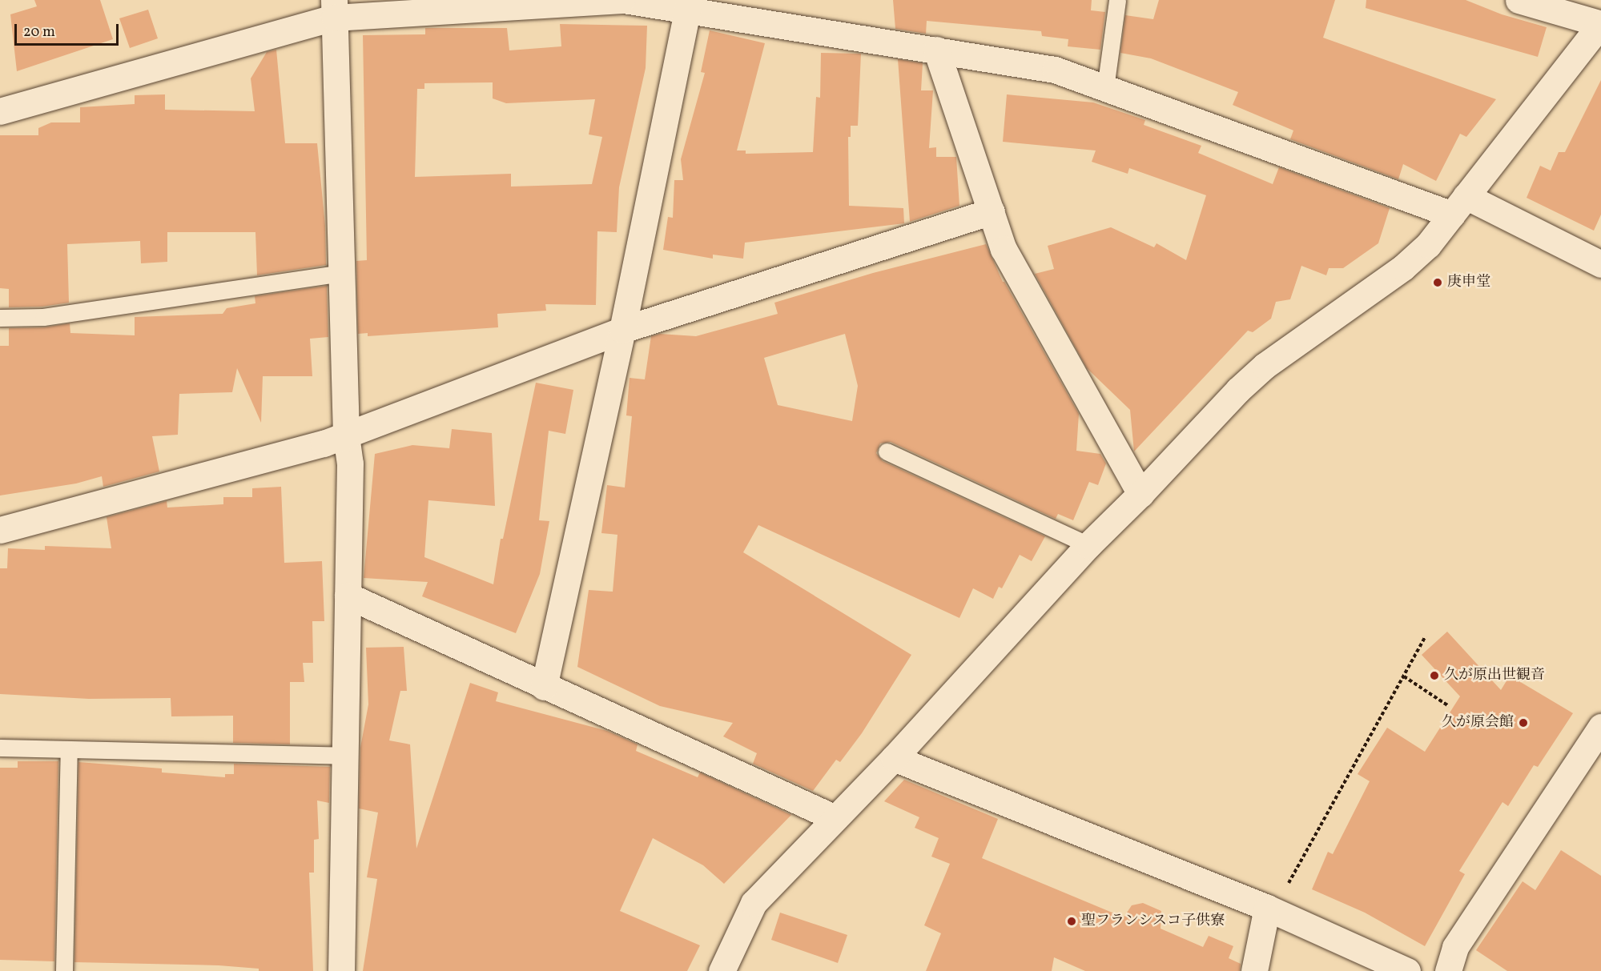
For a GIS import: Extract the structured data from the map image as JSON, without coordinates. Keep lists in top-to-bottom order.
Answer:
{
  "places": [
    "庚申堂",
    "久が原出世観音",
    "久が原会館",
    "聖フランシスコ子供寮"
  ],
  "scale_bar": "20 m"
}
